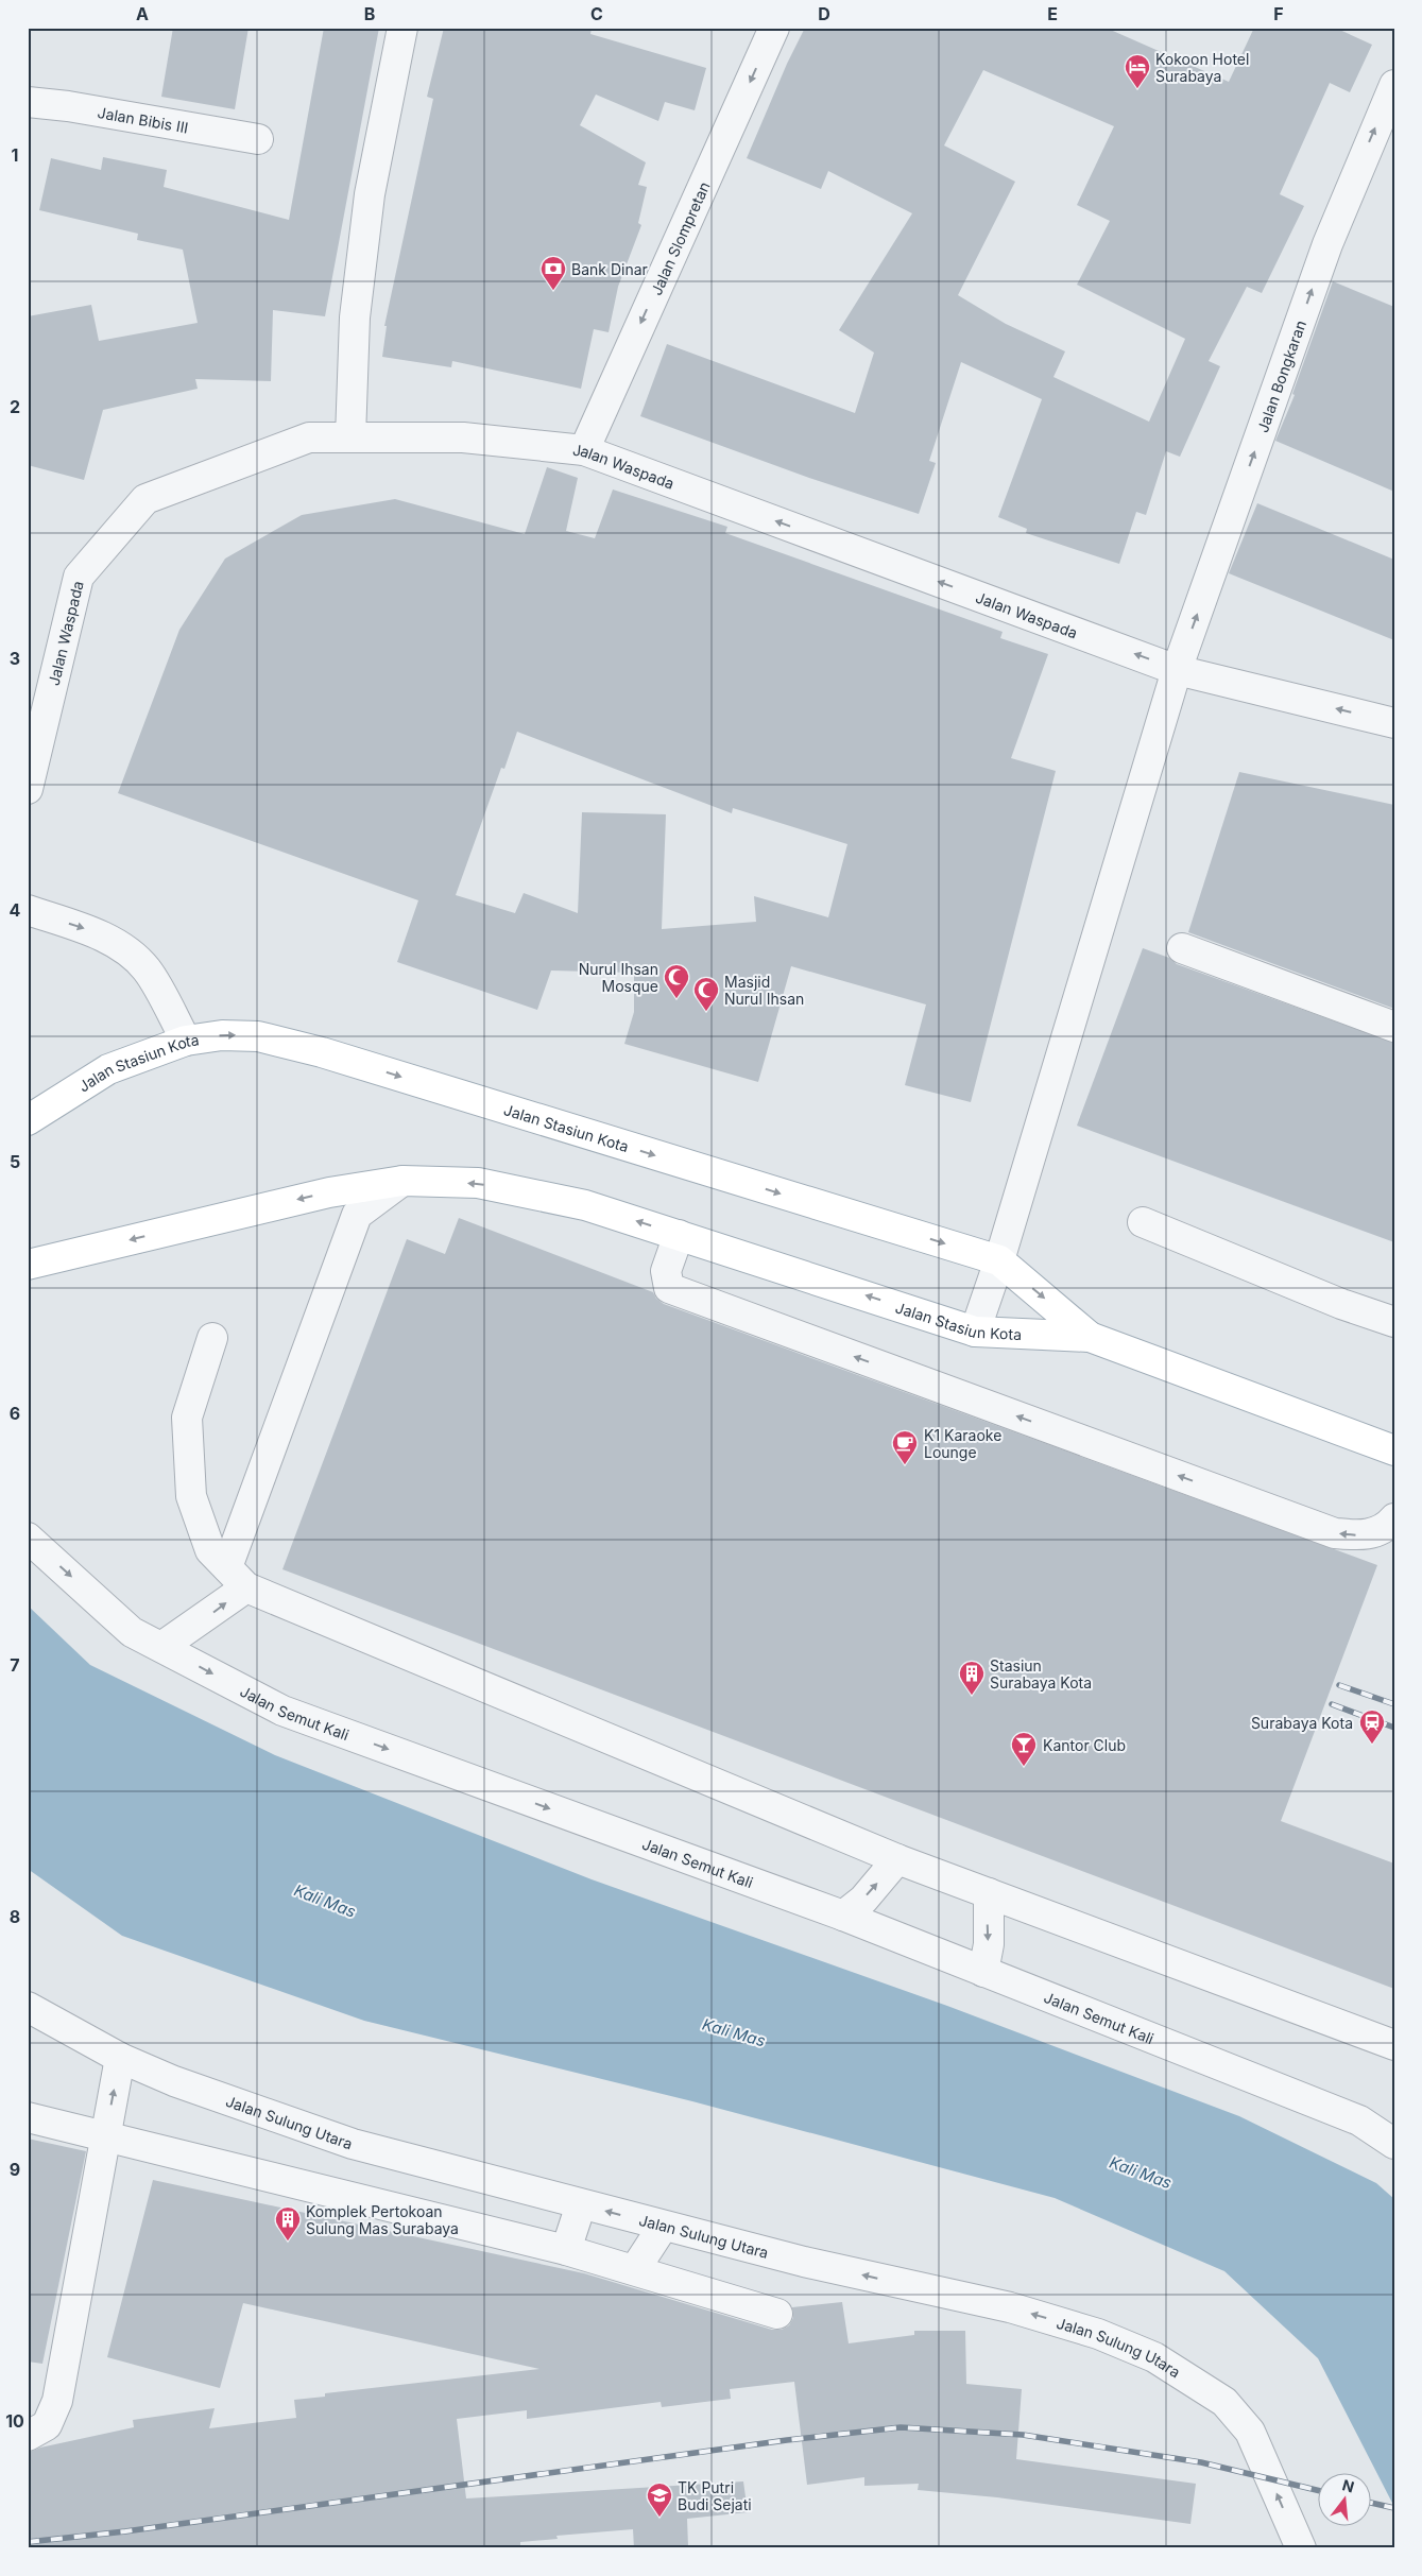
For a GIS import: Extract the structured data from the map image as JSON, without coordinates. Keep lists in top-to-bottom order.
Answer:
{
  "streets": {
    "main road": ["Jalan Stasiun Kota"],
    "street": [
      "Jalan Bibis III",
      "Jalan Slompretan",
      "Jalan Bongkaran",
      "Jalan Waspada",
      "Jalan Semut Kali",
      "Jalan Sulung Utara"
    ]
  },
  "crossings": [
    ["Jalan Slompretan", "Jalan Waspada"],
    ["Jalan Bongkaran", "Jalan Waspada"],
    ["Jalan Bongkaran", "Jalan Stasiun Kota"]
  ],
  "one_way": [
    "Jalan Slompretan",
    "Jalan Bongkaran",
    "Jalan Waspada",
    "Jalan Sulung Utara"
  ],
  "water": ["Kali Mas"],
  "places": {
    "hotel": ["Kokoon Hotel Surabaya"],
    "bank": ["Bank Dinar"],
    "mosque": ["Nurul Ihsan Mosque", "Masjid Nurul Ihsan"],
    "cafe": ["K1 Karaoke Lounge"],
    "building": ["Stasiun Surabaya Kota", "Komplek Pertokoan Sulung Mas Surabaya"],
    "station": ["Surabaya Kota"],
    "bar": ["Kantor Club"],
    "school or university": ["TK Putri Budi Sejati"]
  },
  "north": "top",
  "grid": {
    "columns": [
      "A",
      "B",
      "C",
      "D",
      "E",
      "F"
    ],
    "rows": [
      "1",
      "2",
      "3",
      "4",
      "5",
      "6",
      "7",
      "8",
      "9",
      "10"
    ]
  }
}
